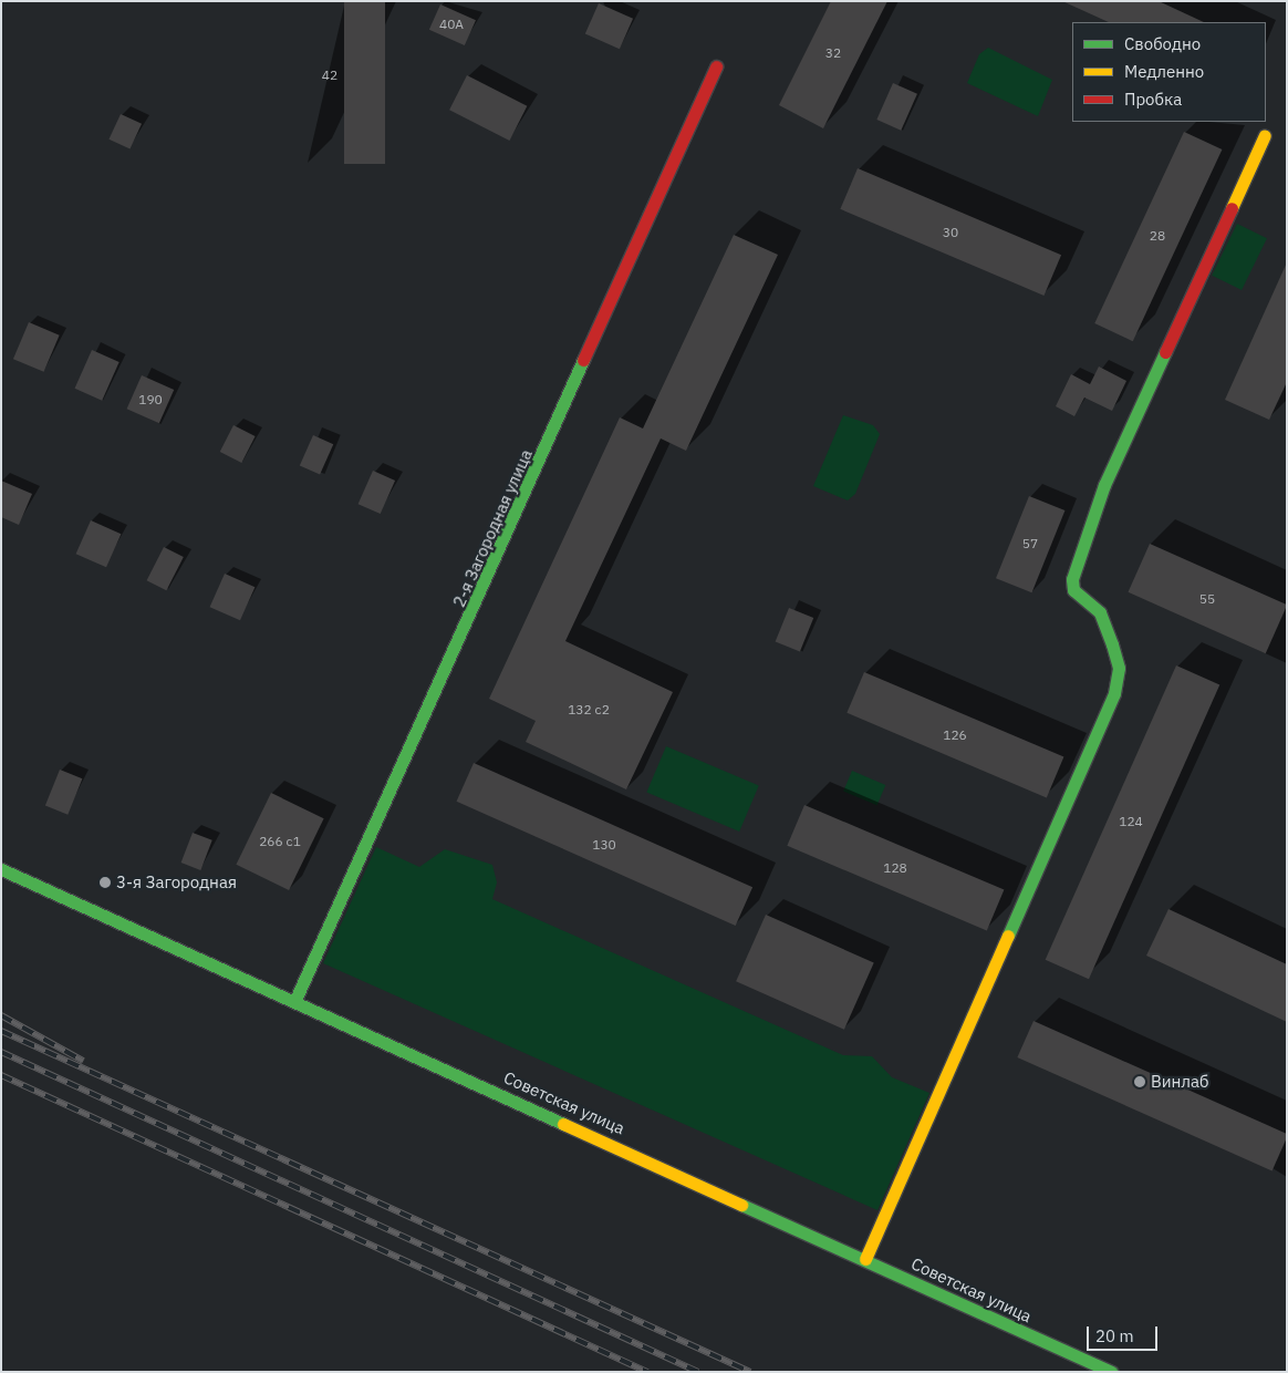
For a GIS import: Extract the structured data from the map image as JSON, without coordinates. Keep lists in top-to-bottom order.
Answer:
{
  "streets": {
    "street": ["2-я Загородная улица", "Советская улица"]
  },
  "crossings": [
    ["2-я Загородная улица", "Советская улица"]
  ],
  "places": ["3-я Загородная", "Винлаб"],
  "house_numbers": [
    "40А",
    "32",
    "42",
    "30",
    "28",
    "190",
    "57",
    "55",
    "132 с2",
    "126",
    "124",
    "266 с1",
    "130",
    "128"
  ],
  "legend": ["Свободно", "Медленно", "Пробка"],
  "scale_bar": "20 m"
}
